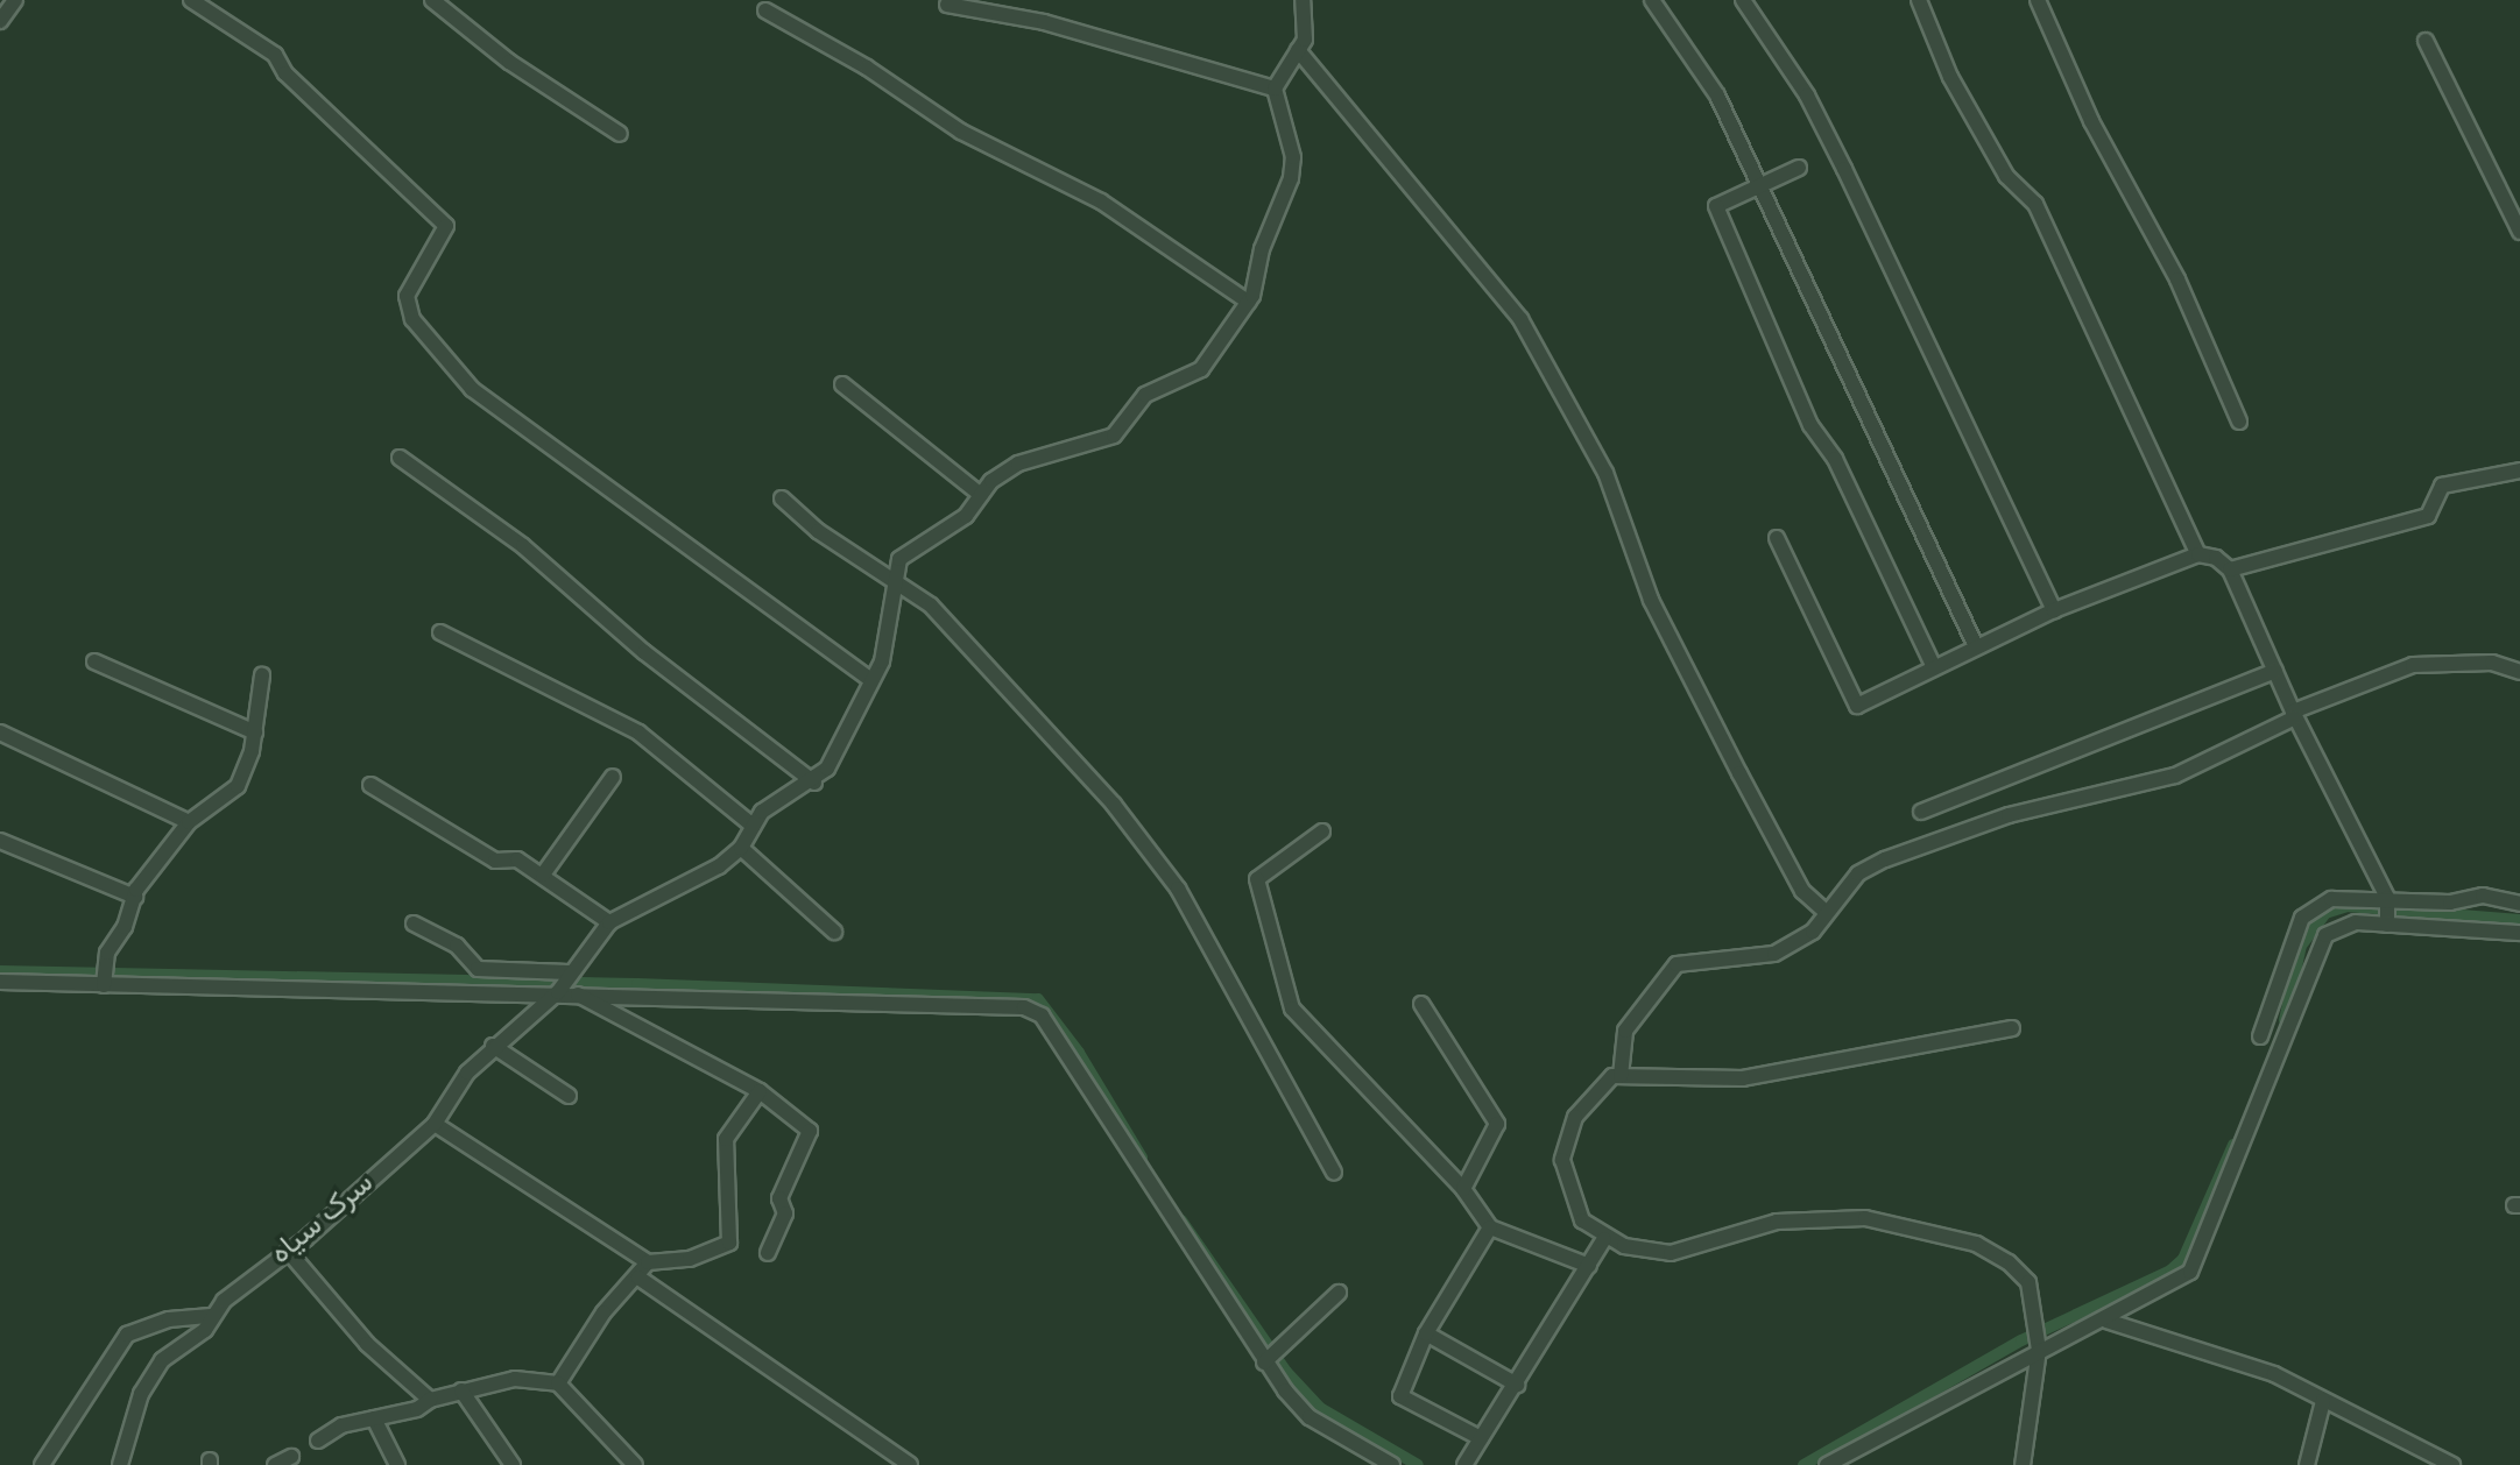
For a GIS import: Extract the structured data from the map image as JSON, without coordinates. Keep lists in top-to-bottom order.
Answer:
{
  "streets": {
    "street": ["سرک سیاه"]
  }
}
